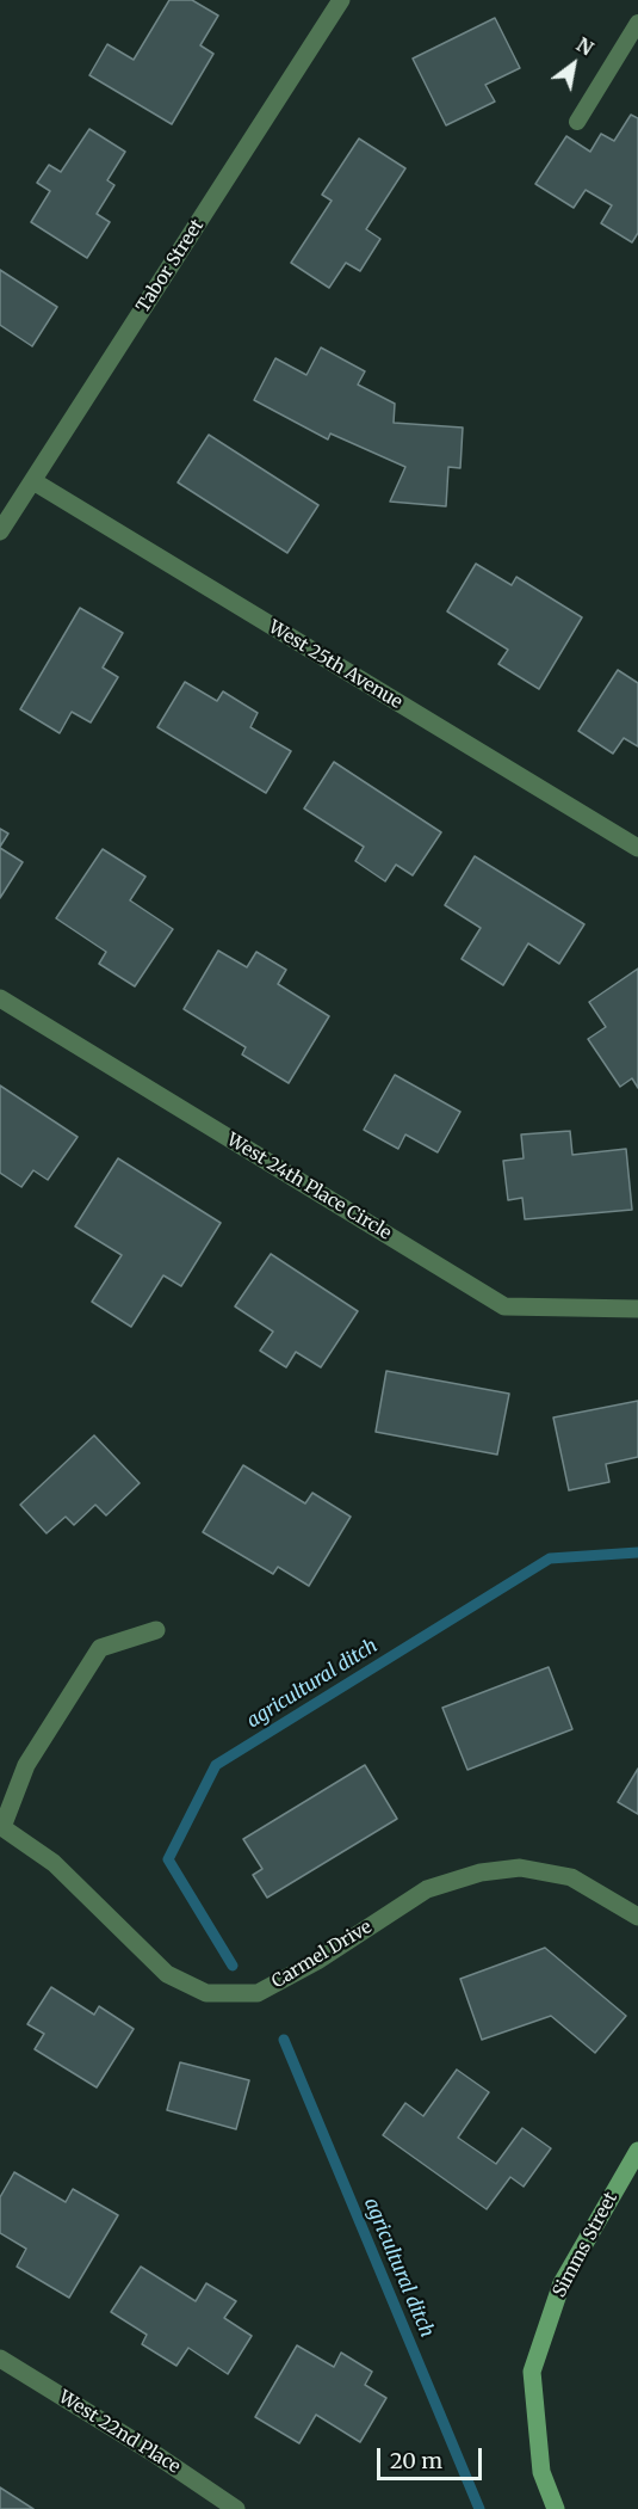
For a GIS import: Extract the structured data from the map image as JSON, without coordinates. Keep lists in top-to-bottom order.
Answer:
{
  "streets": {
    "street": [
      "Tabor Street",
      "West 25th Avenue",
      "West 24th Place Circle",
      "Carmel Drive",
      "Simms Street",
      "West 22nd Place"
    ]
  },
  "crossings": [
    ["Tabor Street", "West 25th Avenue"]
  ],
  "water": ["agricultural ditch"],
  "scale_bar": "20 m",
  "north": "top right"
}
